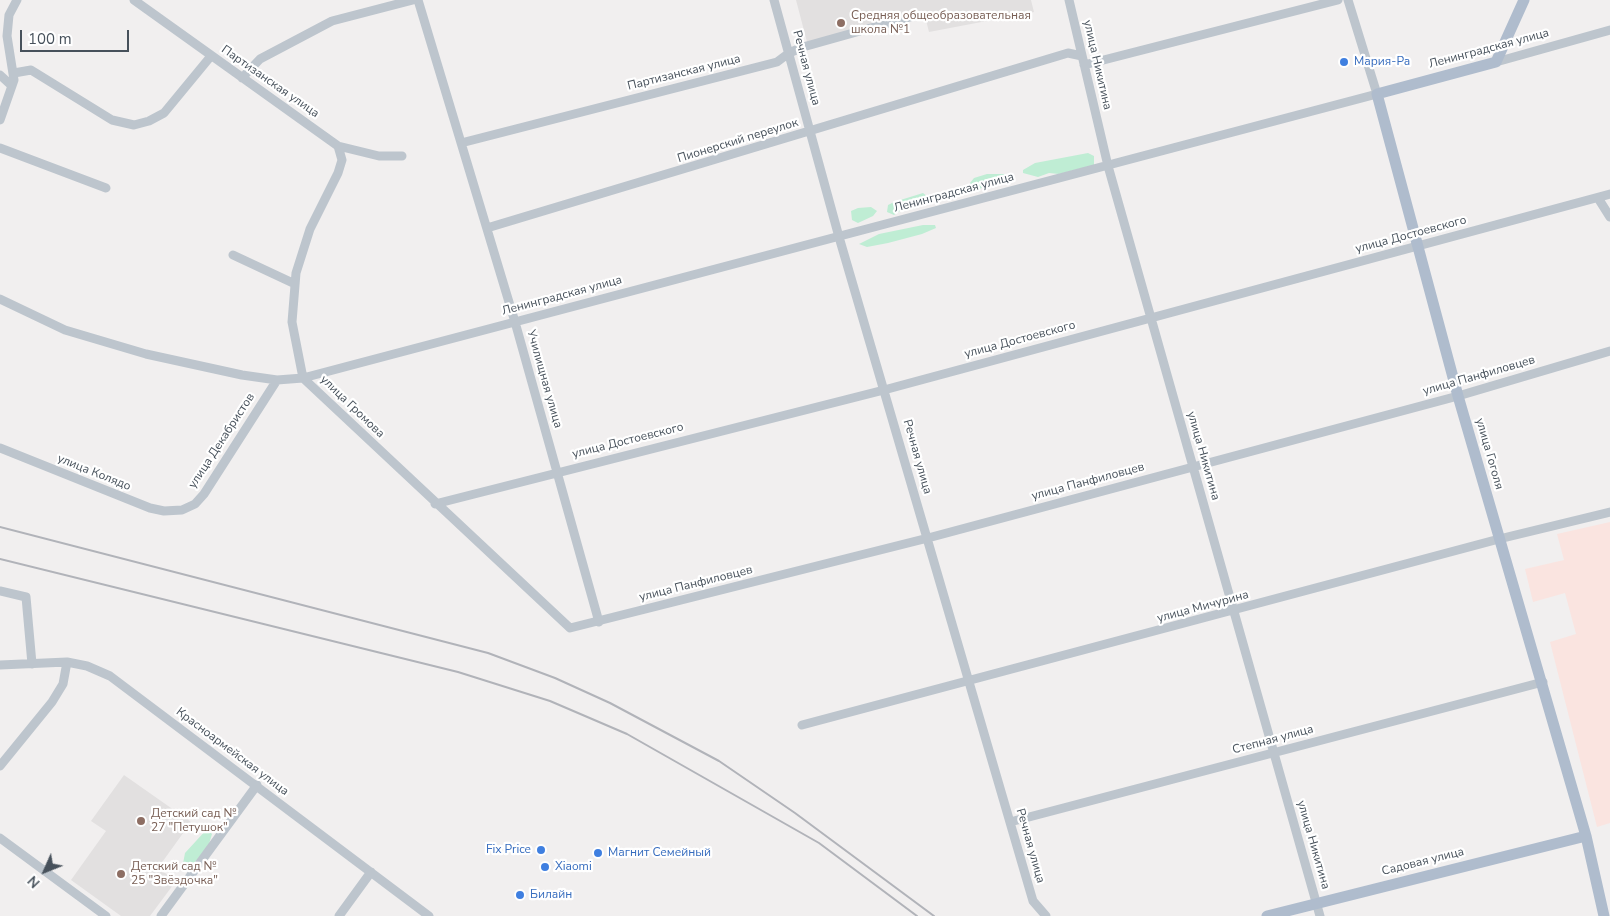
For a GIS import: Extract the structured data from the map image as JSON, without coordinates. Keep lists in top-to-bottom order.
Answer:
{
  "streets": {
    "main road": ["Ленинградская улица", "улица Гоголя", "Садовая улица"],
    "street": [
      "улица Никитина",
      "Речная улица",
      "Партизанская улица",
      "Пионерский переулок",
      "улица Достоевского",
      "улица Панфиловцев",
      "Училищная улица",
      "улица Громова",
      "улица Декабристов",
      "улица Колядо",
      "улица Мичурина",
      "Степная улица",
      "Красноармейская улица"
    ]
  },
  "crossings": [
    ["Ленинградская улица", "улица Никитина"],
    ["Ленинградская улица", "Речная улица"],
    ["Ленинградская улица", "Училищная улица"],
    ["Ленинградская улица", "улица Громова"],
    ["Ленинградская улица", "улица Гоголя"],
    ["улица Никитина", "Пионерский переулок"],
    ["улица Никитина", "улица Достоевского"],
    ["улица Никитина", "улица Панфиловцев"],
    ["улица Никитина", "улица Мичурина"],
    ["улица Никитина", "Степная улица"],
    ["улица Никитина", "Садовая улица"],
    ["Речная улица", "Партизанская улица"],
    ["Речная улица", "Пионерский переулок"],
    ["Речная улица", "улица Достоевского"],
    ["Речная улица", "улица Панфиловцев"],
    ["Речная улица", "улица Мичурина"],
    ["Речная улица", "Степная улица"],
    ["Партизанская улица", "Училищная улица"],
    ["Пионерский переулок", "Училищная улица"],
    ["улица Достоевского", "Училищная улица"],
    ["улица Достоевского", "улица Громова"],
    ["улица Достоевского", "улица Гоголя"],
    ["улица Панфиловцев", "Училищная улица"],
    ["улица Панфиловцев", "улица Громова"],
    ["улица Панфиловцев", "улица Гоголя"],
    ["улица Громова", "улица Декабристов"],
    ["улица Декабристов", "улица Колядо"],
    ["улица Гоголя", "улица Мичурина"],
    ["улица Гоголя", "Степная улица"],
    ["улица Гоголя", "Садовая улица"]
  ],
  "places": [
    "Средняя общеобразовательная школа №1",
    "Мария-Ра",
    "Детский сад № 27 \"Петушок\"",
    "Fix Price",
    "Магнит Семейный",
    "Xiaomi",
    "Детский сад № 25 \"Звёздочка\"",
    "Билайн"
  ],
  "scale_bar": "100 m",
  "north": "bottom left"
}
